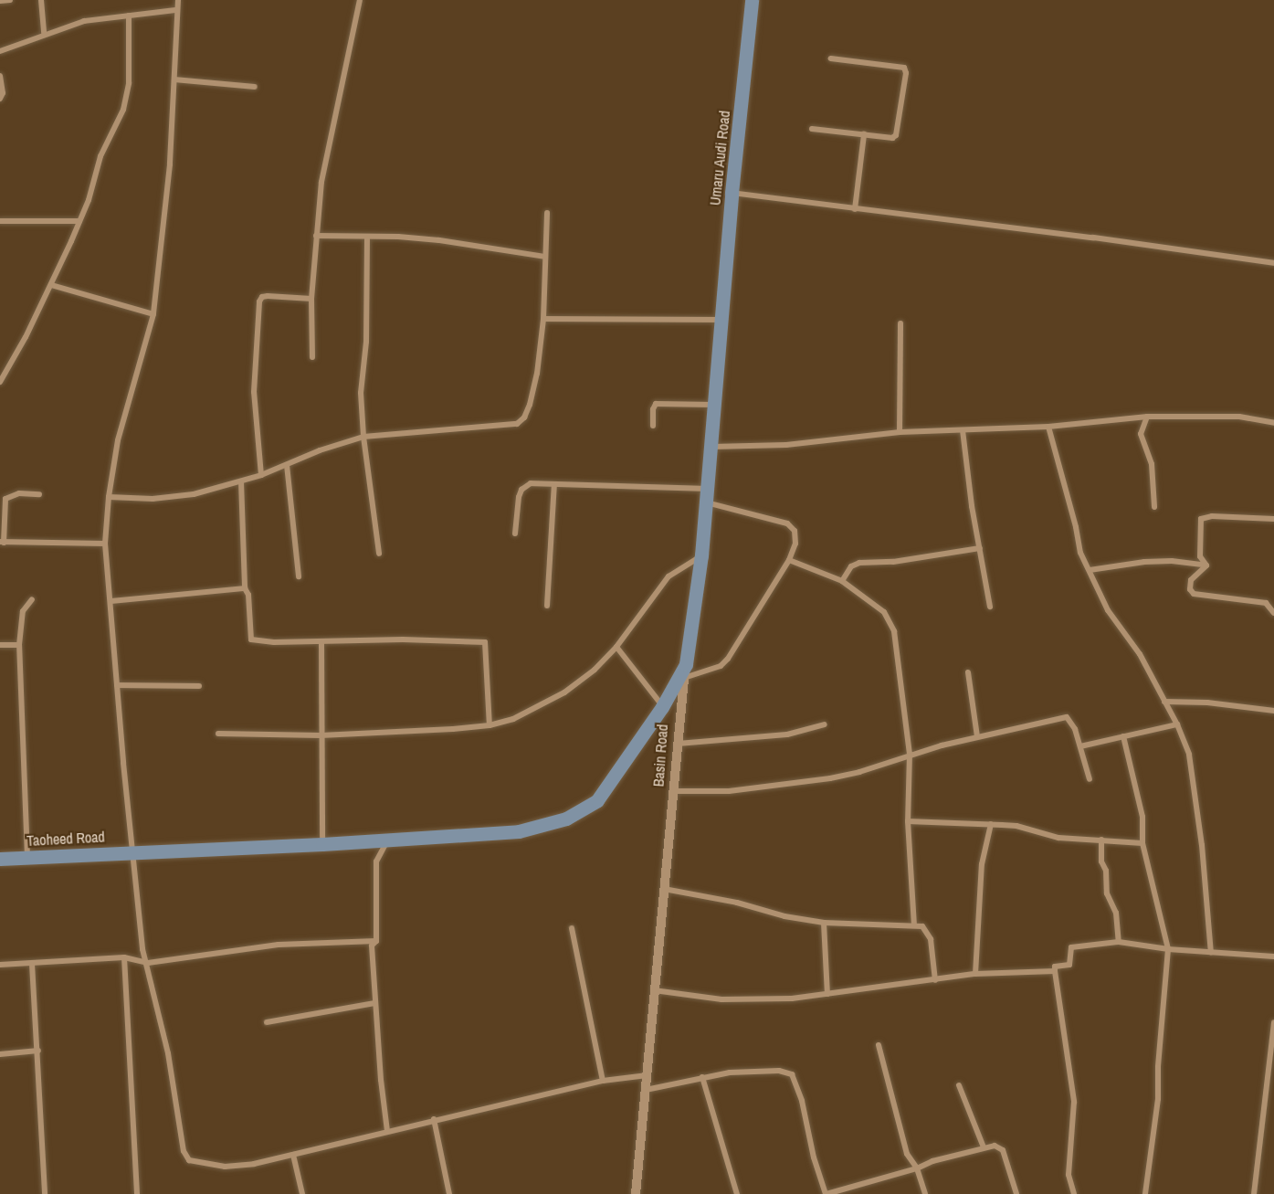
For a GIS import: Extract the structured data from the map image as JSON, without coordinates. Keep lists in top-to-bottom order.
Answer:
{
  "streets": {
    "main road": ["Umaru Audi Road", "Basin Road", "Taoheed Road"]
  },
  "crossings": [
    ["Umaru Audi Road", "Basin Road"],
    ["Basin Road", "Taoheed Road"]
  ]
}
